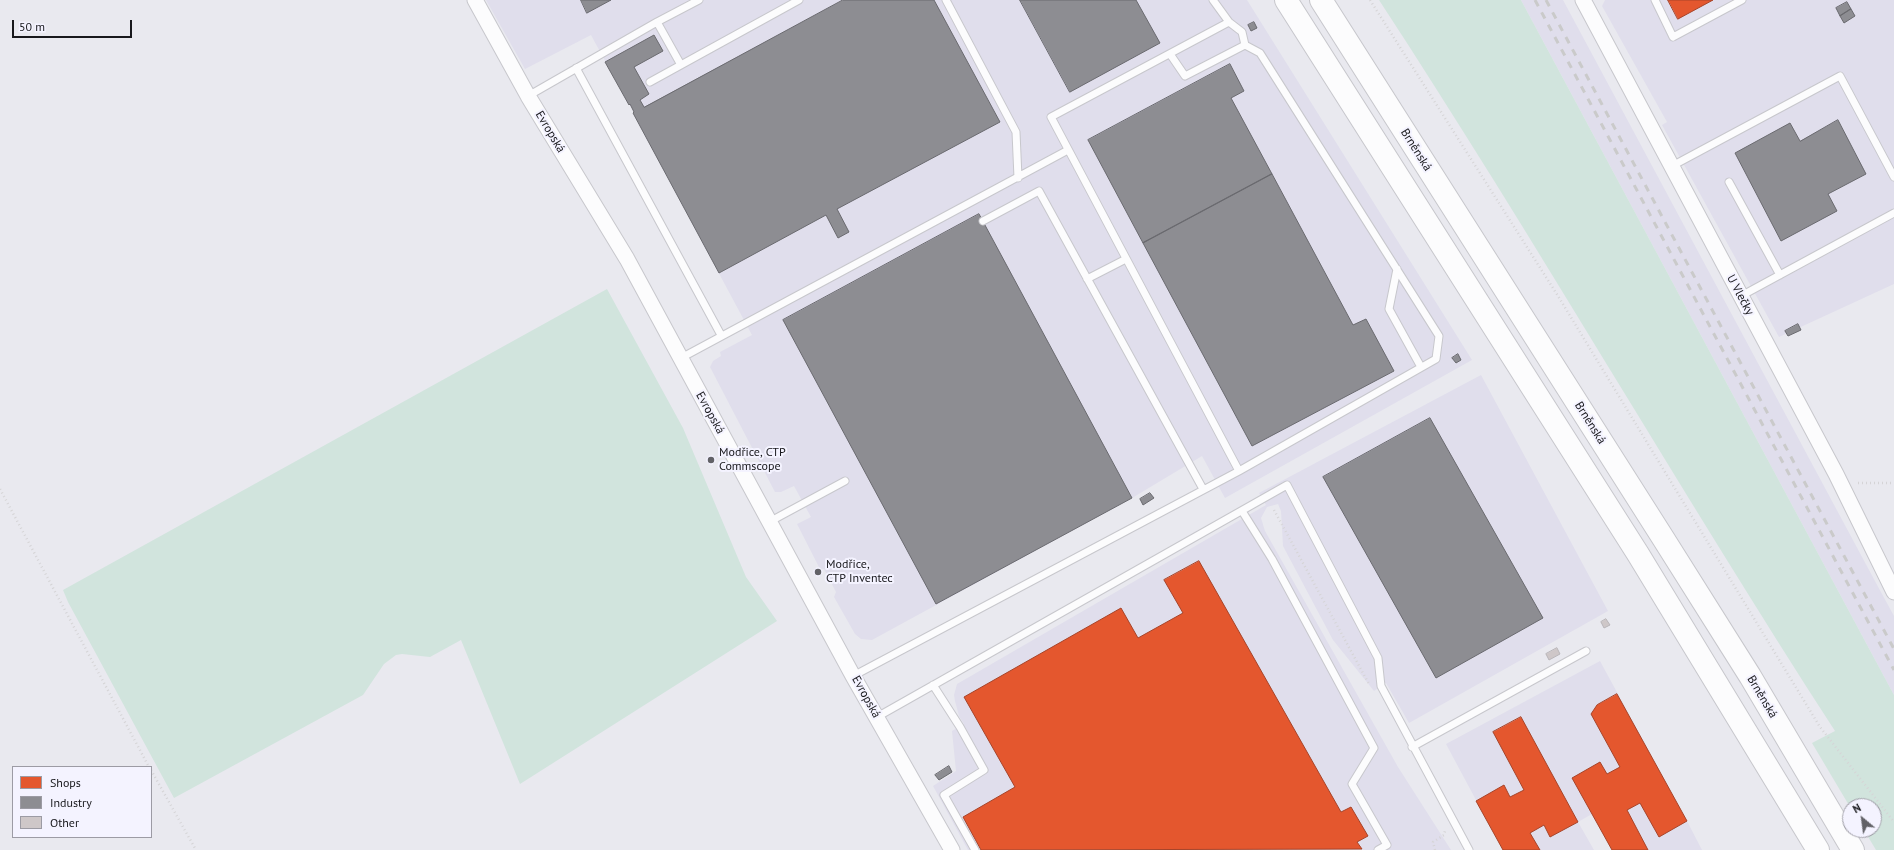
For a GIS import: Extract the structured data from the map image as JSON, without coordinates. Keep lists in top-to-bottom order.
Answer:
{
  "streets": {
    "highway": ["Brněnská"],
    "street": ["Evropská", "U Vlečky"]
  },
  "places": ["Modřice, CTP Commscope", "Modřice, CTP Inventec"],
  "legend": ["Shops", "Industry", "Other"],
  "scale_bar": "50 m",
  "north": "top left"
}
